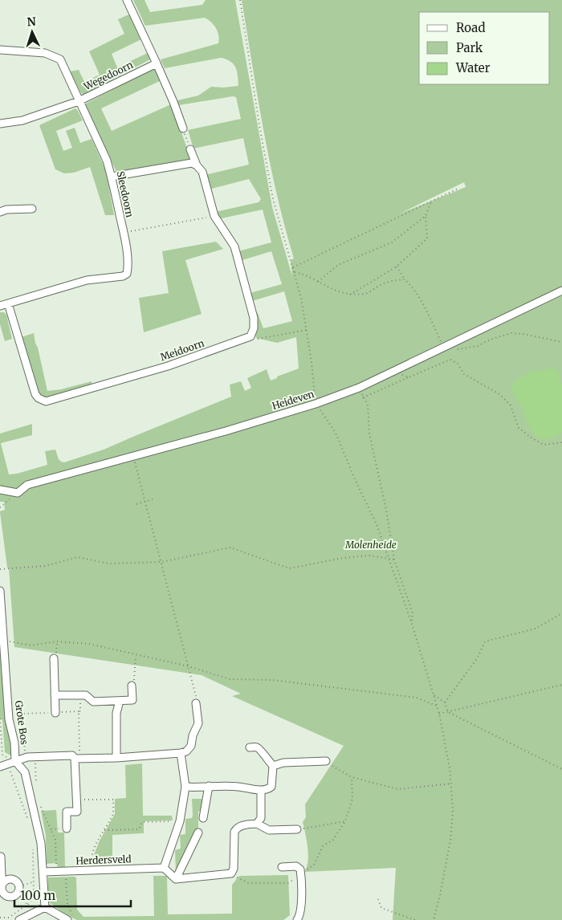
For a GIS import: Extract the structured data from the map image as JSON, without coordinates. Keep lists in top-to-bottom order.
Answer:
{
  "streets": {
    "street": [
      "Wegedoorn",
      "Sleedoorn",
      "Meidoorn",
      "Heideven",
      "Grote Bos",
      "Herdersveld"
    ]
  },
  "crossings": [
    ["Wegedoorn", "Sleedoorn"],
    ["Sleedoorn", "Meidoorn"],
    ["Grote Bos", "Herdersveld"]
  ],
  "parks": ["Molenheide"],
  "legend": ["Road", "Park", "Water"],
  "scale_bar": "100 m",
  "north": "top"
}
